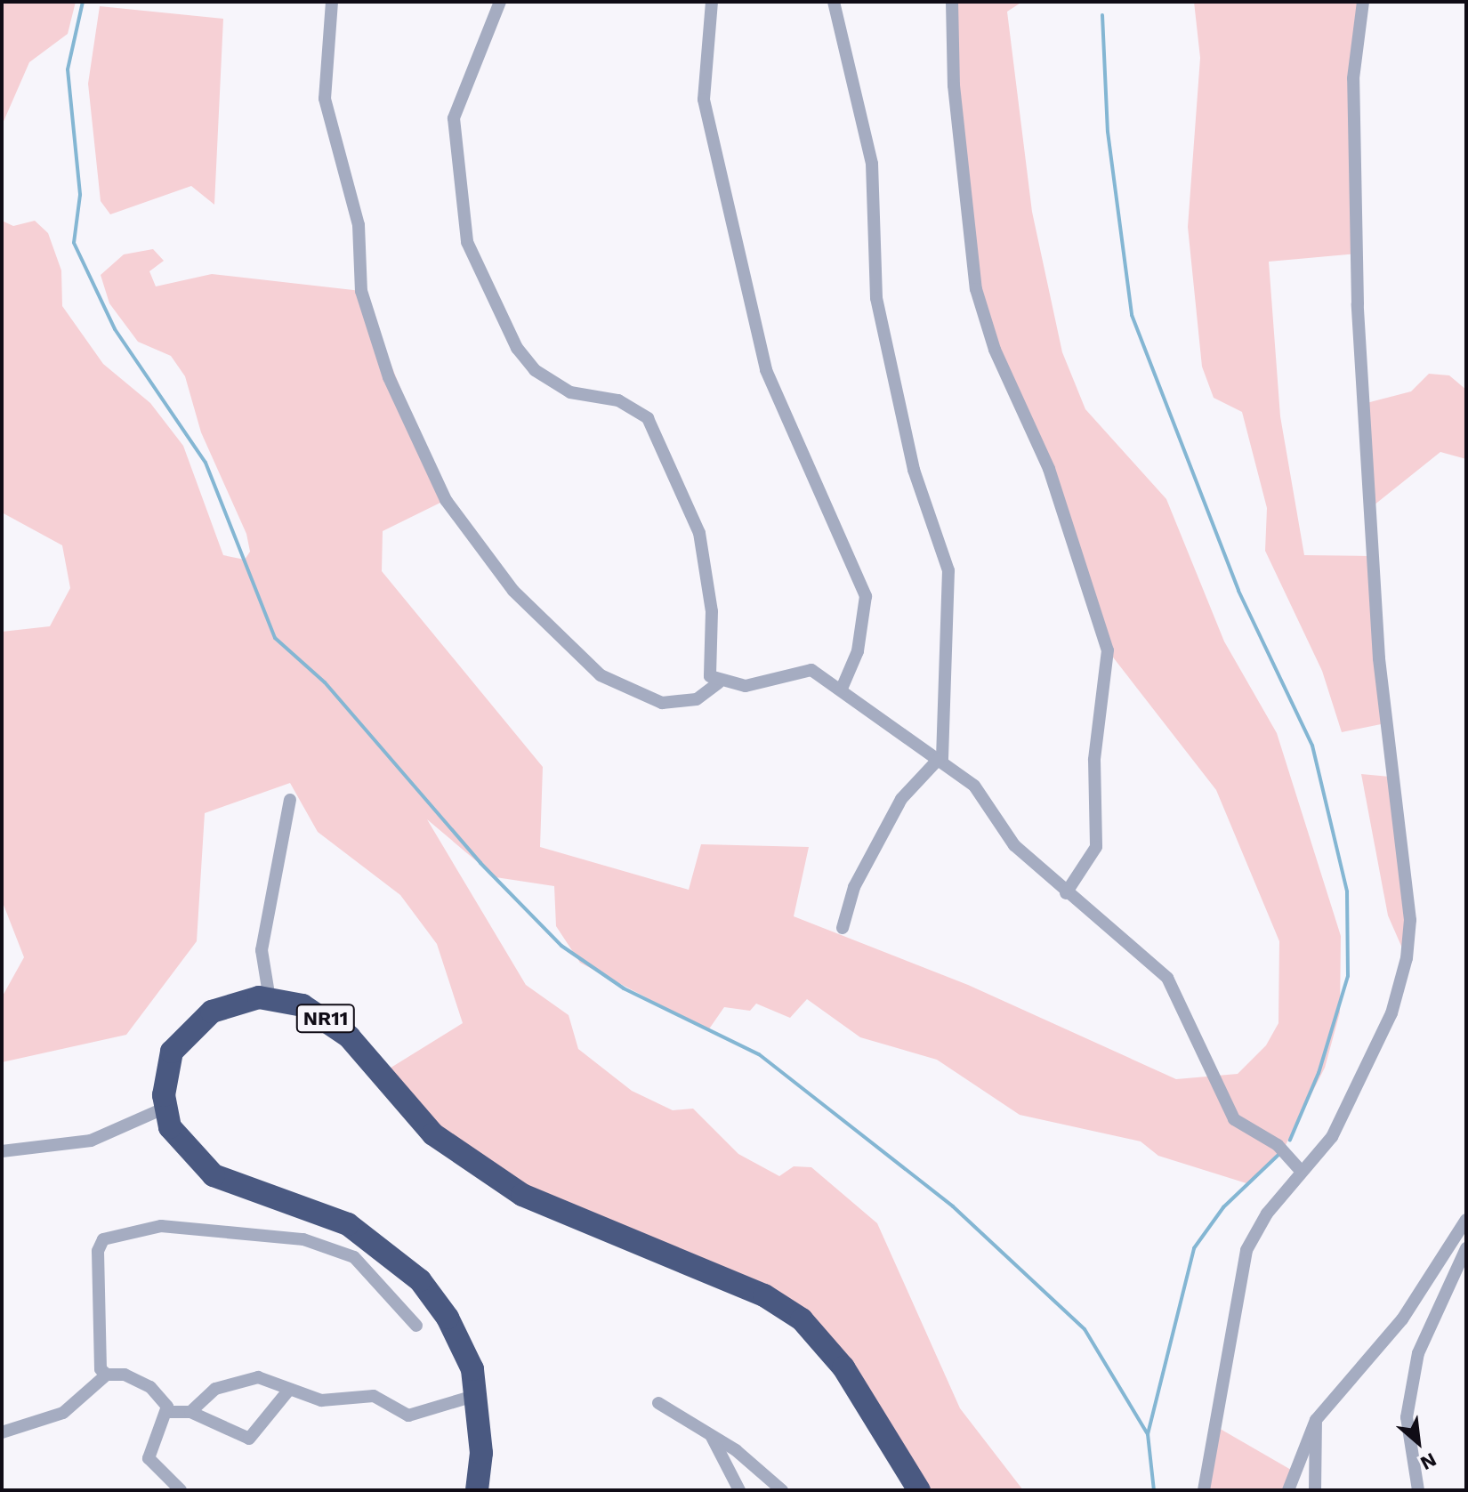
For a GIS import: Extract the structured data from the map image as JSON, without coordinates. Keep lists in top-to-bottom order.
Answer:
{
  "streets": {
    "highway": ["NR11"]
  },
  "north": "bottom right"
}
